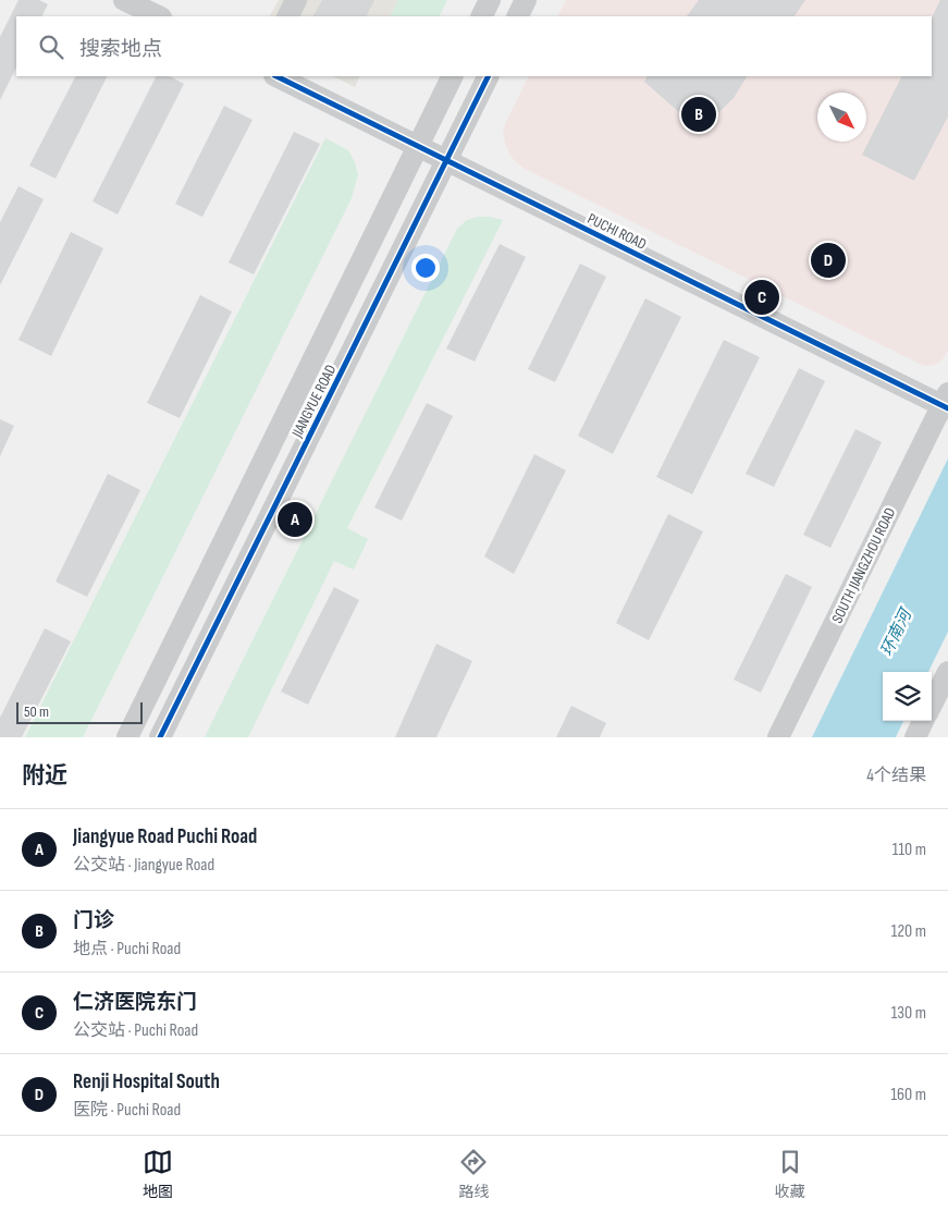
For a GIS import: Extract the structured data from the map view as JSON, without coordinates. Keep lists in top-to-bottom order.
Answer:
{
  "streets": {
    "street": ["PUCHI ROAD", "JIANGYUE ROAD", "SOUTH JIANGZHOU ROAD"]
  },
  "crossings": [
    ["PUCHI ROAD", "JIANGYUE ROAD"],
    ["PUCHI ROAD", "SOUTH JIANGZHOU ROAD"]
  ],
  "water": ["环南河"],
  "scale_bar": "50 m",
  "north": "bottom right",
  "page": {
    "search": "搜索地点",
    "pins": [
      "B",
      "D",
      "C",
      "A"
    ],
    "scale": "50 m",
    "heading": ["附近", "4个结果"],
    "list": [
      {
        "mark": "A",
        "name": "Jiangyue Road Puchi Road",
        "note": "公交站 · Jiangyue Road",
        "value": "110 m"
      },
      {
        "mark": "B",
        "name": "门诊",
        "note": "地点 · Puchi Road",
        "value": "120 m"
      },
      {
        "mark": "C",
        "name": "仁济医院东门",
        "note": "公交站 · Puchi Road",
        "value": "130 m"
      },
      {
        "mark": "D",
        "name": "Renji Hospital South",
        "note": "医院 · Puchi Road",
        "value": "160 m"
      }
    ],
    "nav": ["地图", "路线", "收藏"]
  }
}
